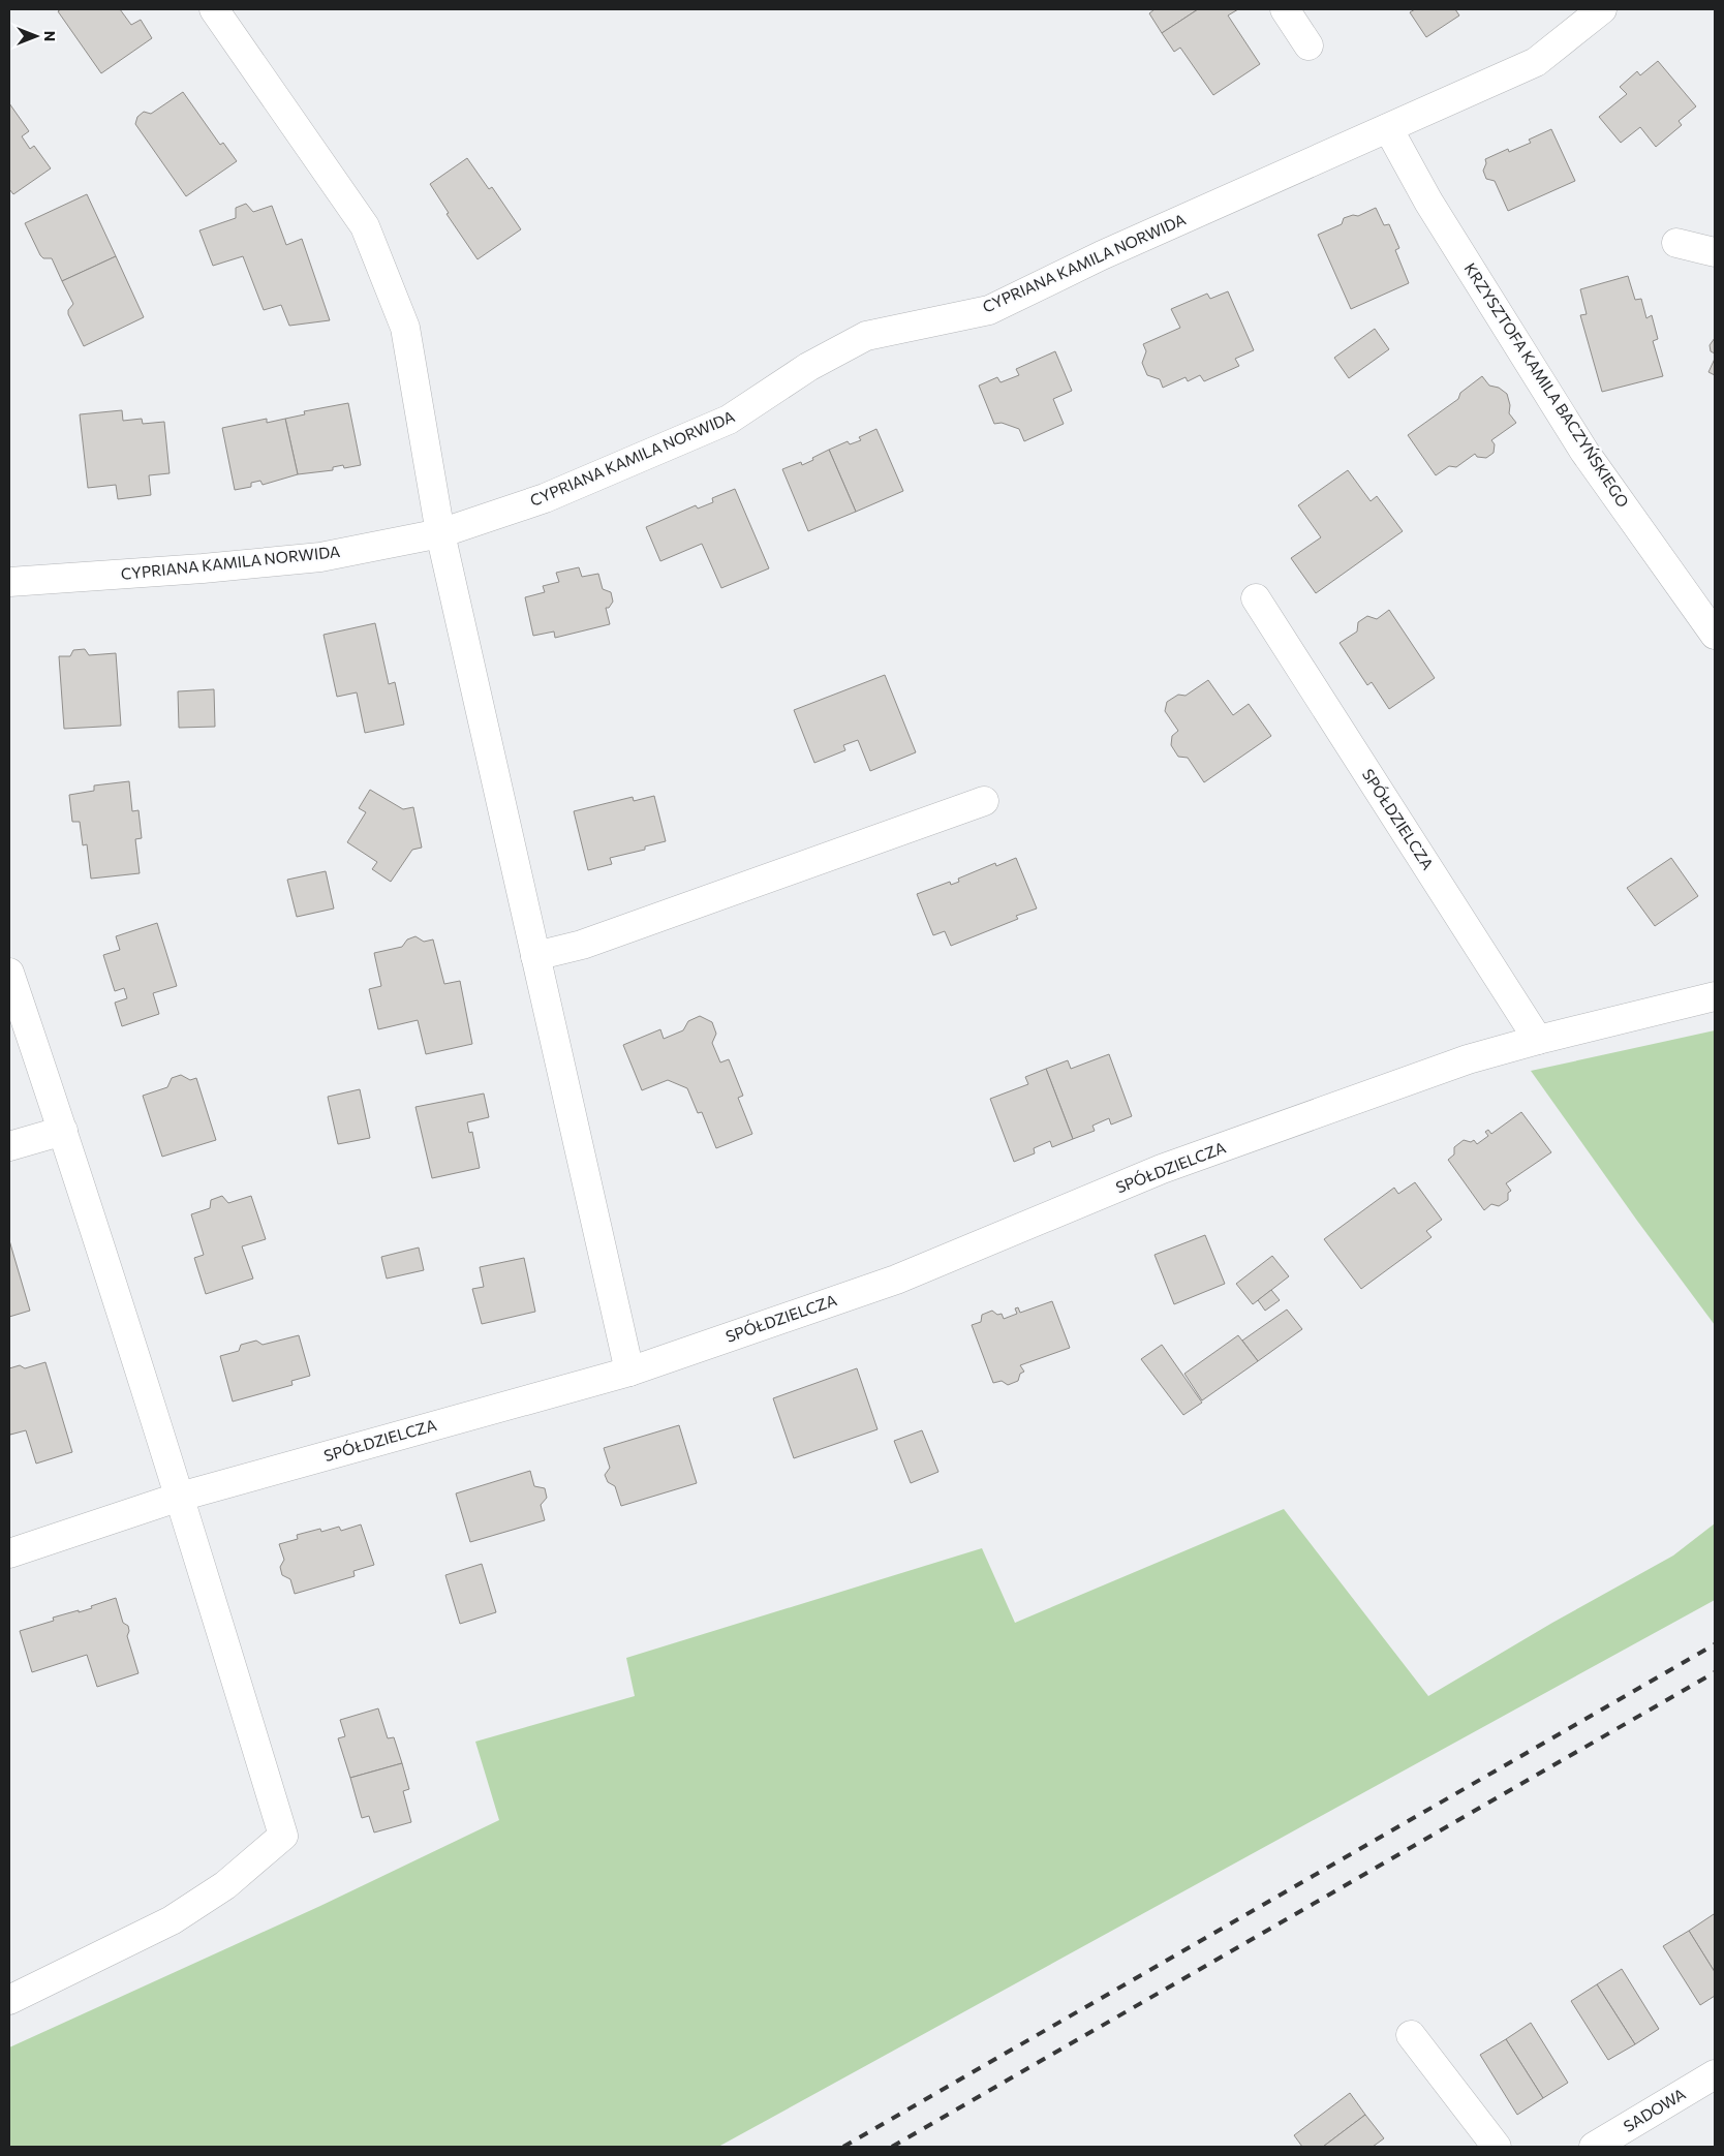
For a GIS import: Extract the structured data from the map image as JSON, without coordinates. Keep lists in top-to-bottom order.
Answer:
{
  "streets": {
    "street": [
      "CYPRIANA KAMILA NORWIDA",
      "KRZYSZTOFA KAMILA BACZYŃSKIEGO",
      "SPÓŁDZIELCZA",
      "SADOWA"
    ]
  },
  "crossings": [
    ["CYPRIANA KAMILA NORWIDA", "KRZYSZTOFA KAMILA BACZYŃSKIEGO"]
  ],
  "north": "right"
}
